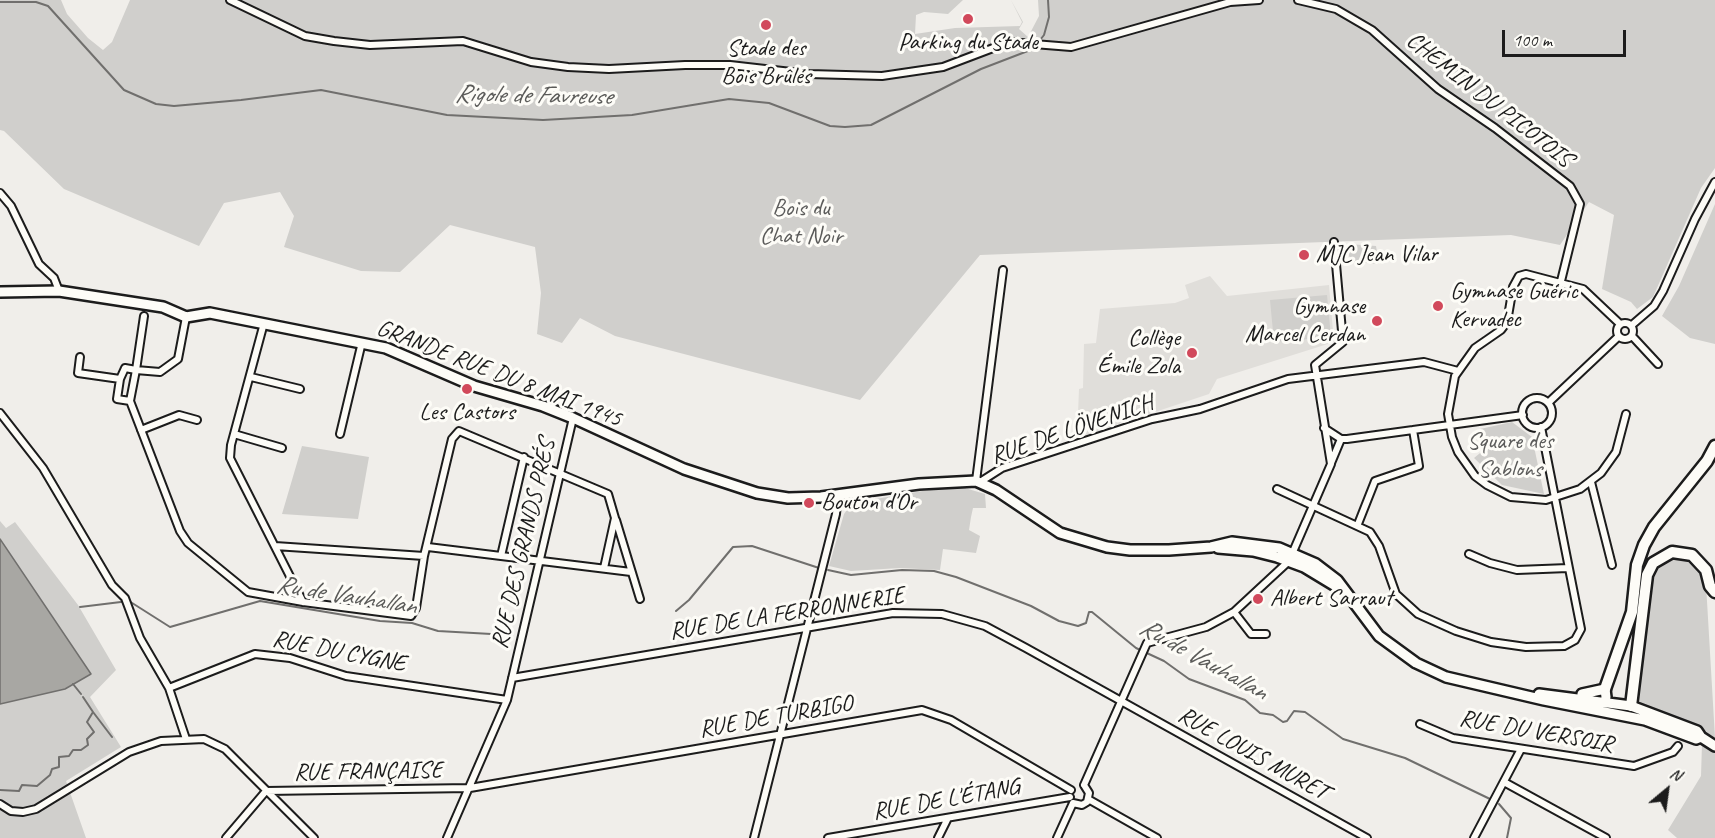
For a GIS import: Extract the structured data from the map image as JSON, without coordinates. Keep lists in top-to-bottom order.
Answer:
{
  "streets": {
    "main road": ["GRANDE RUE DU 8 MAI 1945"],
    "street": [
      "CHEMIN DU PICOTOIS",
      "RUE DE LÖVENICH",
      "RUE DES GRANDS PRÉS",
      "RUE DE LA FERRONNERIE",
      "RUE DU CYGNE",
      "RUE DE TURBIGO",
      "RUE DU VERSOIR",
      "RUE LOUIS MURET",
      "RUE FRANÇAISE",
      "RUE DE L'ÉTANG"
    ]
  },
  "crossings": [
    ["GRANDE RUE DU 8 MAI 1945", "RUE DE LÖVENICH"],
    ["GRANDE RUE DU 8 MAI 1945", "RUE DES GRANDS PRÉS"],
    ["RUE DES GRANDS PRÉS", "RUE DE LA FERRONNERIE"],
    ["RUE DES GRANDS PRÉS", "RUE DU CYGNE"],
    ["RUE DES GRANDS PRÉS", "RUE DE TURBIGO"],
    ["RUE DES GRANDS PRÉS", "RUE FRANÇAISE"],
    ["RUE DE LA FERRONNERIE", "RUE LOUIS MURET"],
    ["RUE DE TURBIGO", "RUE FRANÇAISE"],
    ["RUE DE TURBIGO", "RUE DE L'ÉTANG"]
  ],
  "water": ["Rigole de Favreuse", "Ru de Vauhallan"],
  "parks": ["Bois du Chat Noir", "Square des Sablons"],
  "places": [
    "Parking du Stade",
    "Stade des Bois Brûlés",
    "MJC Jean Vilar",
    "Gymnase Guéric Kervadec",
    "Gymnase Marcel Cerdan",
    "Collège Émile Zola",
    "Les Castors",
    "Bouton d'Or",
    "Albert Sarraut"
  ],
  "scale_bar": "100 m",
  "north": "top right"
}
